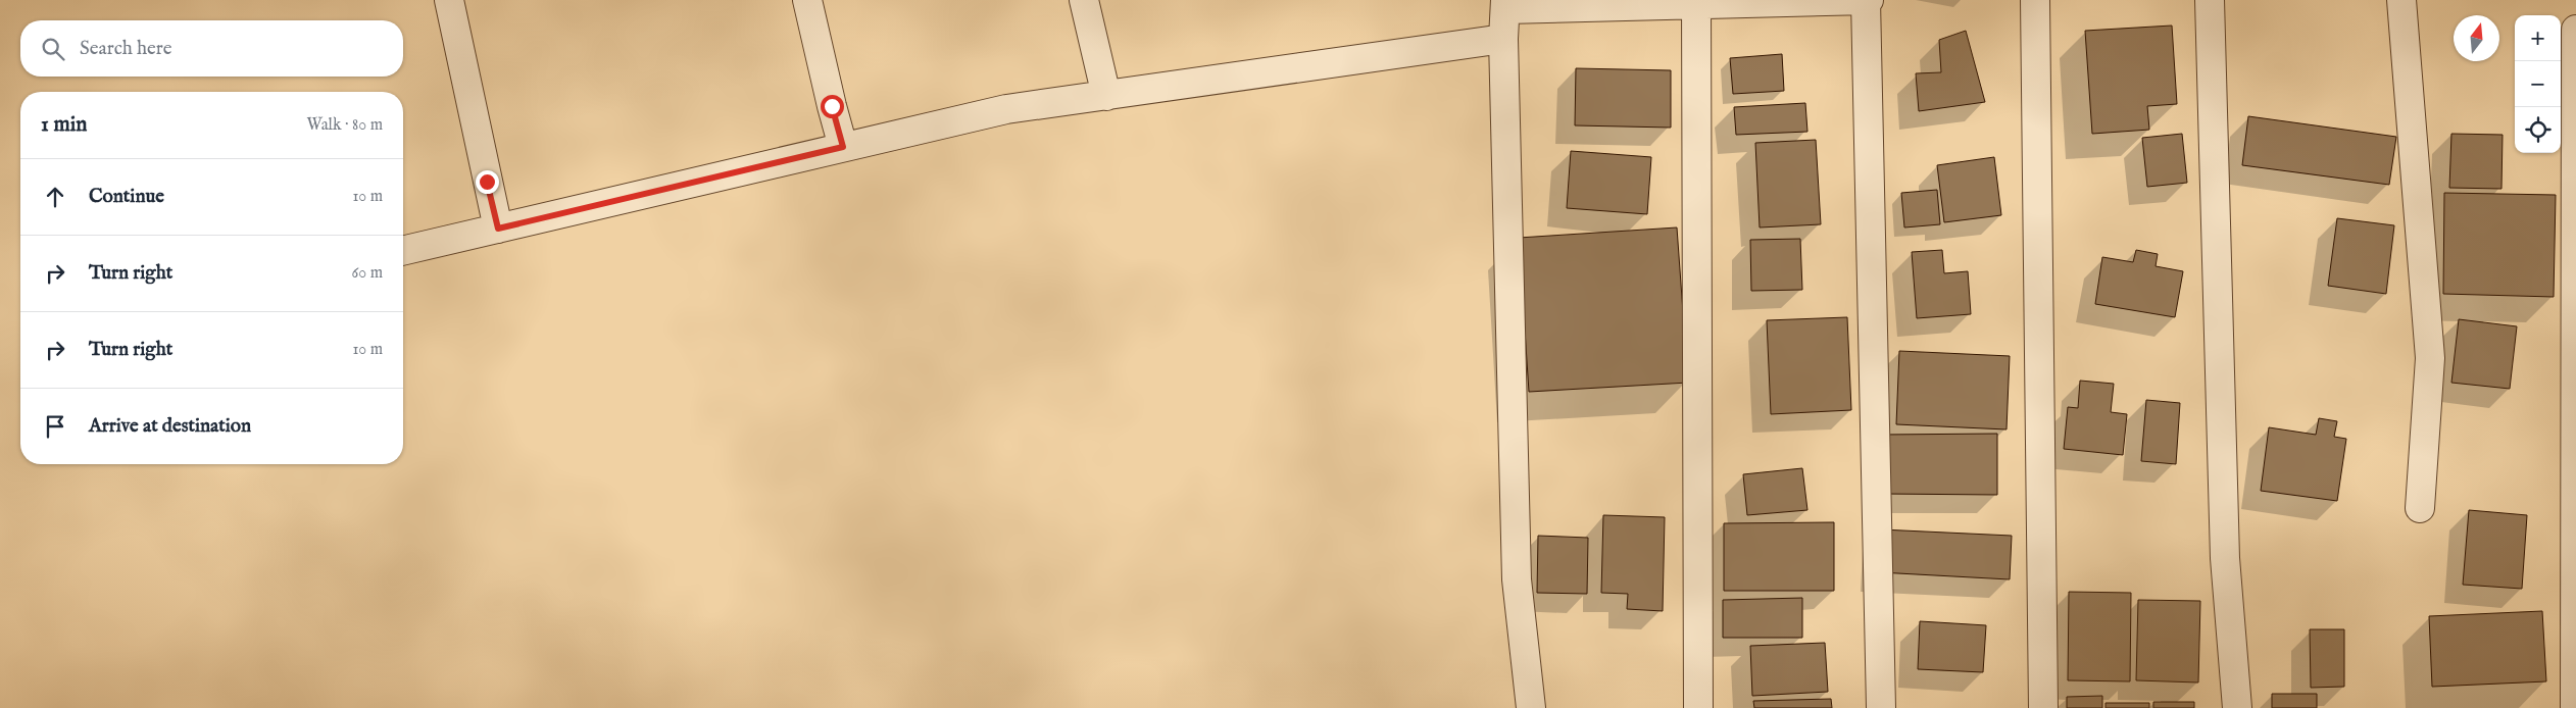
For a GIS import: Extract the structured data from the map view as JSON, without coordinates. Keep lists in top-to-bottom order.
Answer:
{
  "north": "top",
  "page": {
    "map_buttons": ["+", "−"],
    "search": "Search here",
    "heading": ["1 min", "Walk · 80 m"],
    "list": [
      ["Continue", "10 m"],
      ["Turn right", "60 m"],
      ["Turn right", "10 m"],
      "Arrive at destination"
    ]
  }
}
